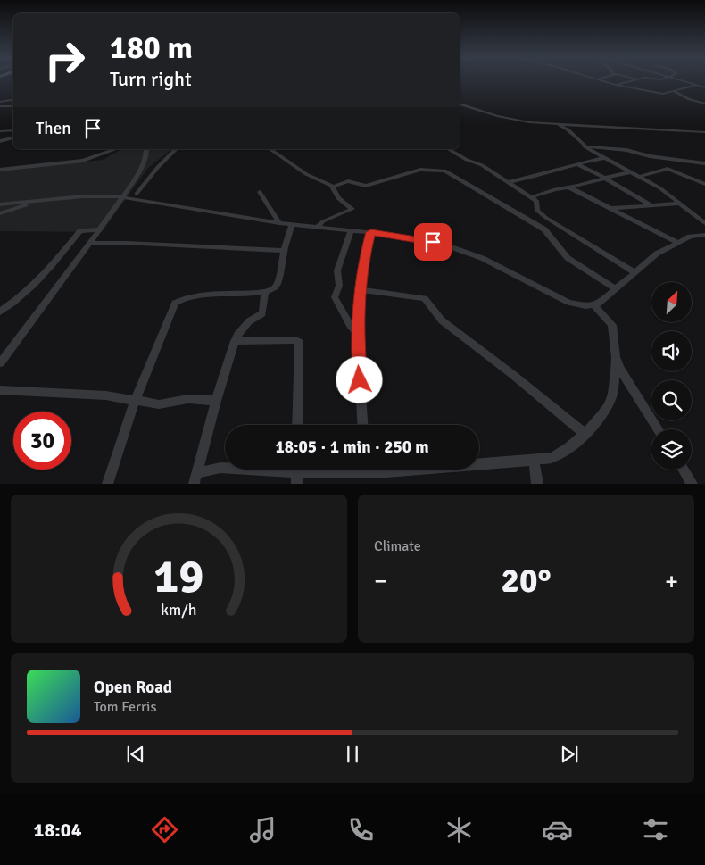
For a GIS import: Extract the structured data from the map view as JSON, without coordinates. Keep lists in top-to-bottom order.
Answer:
{
  "north": "top right",
  "page": {
    "turn": ["180 m", "Turn right"],
    "then": "Then",
    "limit": "30",
    "trip": "18:05 · 1 min · 250 m",
    "tile": "Climate",
    "heat": ["−", "20°", "+"],
    "song": ["Open Road", "Tom Ferris"],
    "tabs": "18:04",
    "gauge": ["19", "km/h"]
  }
}
